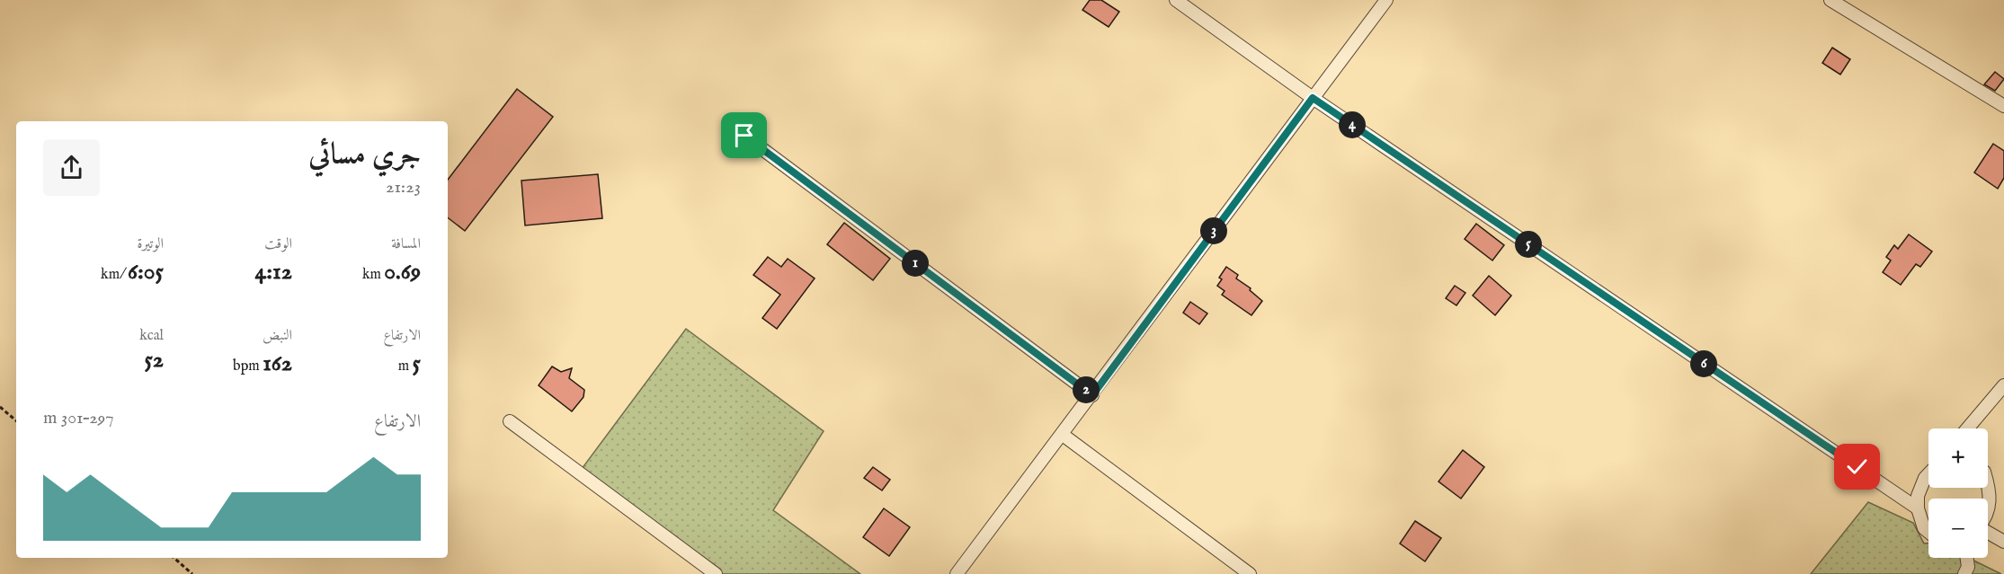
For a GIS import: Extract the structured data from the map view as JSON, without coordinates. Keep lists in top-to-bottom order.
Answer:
{
  "page": {
    "pins": [
      "4",
      "3",
      "5",
      "1",
      "6",
      "2"
    ],
    "heading": ["جري مسائي", "21:23"],
    "stats": [
      ["المسافة", "0.69 km"],
      ["الوقت", "4:12"],
      ["الوتيرة", "6:05 /km"],
      ["الارتفاع", "5 m"],
      ["النبض", "162 bpm"],
      ["kcal", "52"]
    ],
    "chart": ["الارتفاع", "297–301 m"],
    "map_buttons": ["+", "−"]
  }
}
